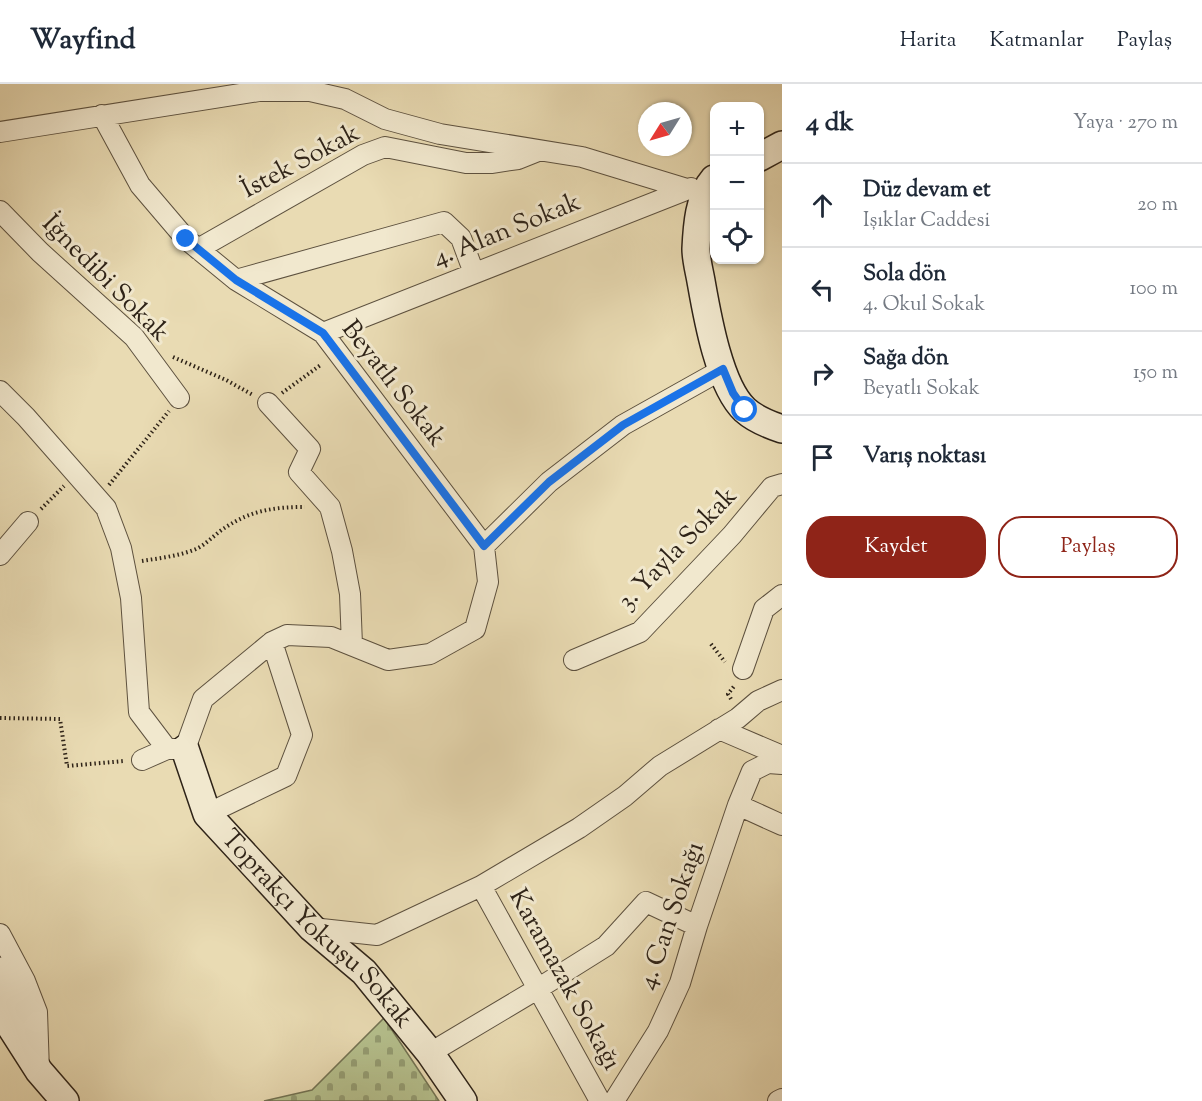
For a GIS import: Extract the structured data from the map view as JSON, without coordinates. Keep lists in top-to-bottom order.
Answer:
{
  "streets": {
    "main road": ["Toprakçı Yokuşu Sokak"],
    "street": [
      "İstek Sokak",
      "4. Alan Sokak",
      "İğnedibi Sokak",
      "Beyatlı Sokak",
      "3. Yayla Sokak",
      "4. Can Sokağı",
      "Karamazak Sokağı"
    ]
  },
  "crossings": [
    ["İstek Sokak", "Beyatlı Sokak"],
    ["4. Alan Sokak", "Beyatlı Sokak"]
  ],
  "north": "bottom left",
  "page": {
    "header": "Wayfind",
    "nav": ["Harita", "Katmanlar", "Paylaş"],
    "heading": ["4 dk", "Yaya · 270 m"],
    "map_buttons": ["+", "−"],
    "list": [
      ["Düz devam et", "Işıklar Caddesi", "20 m"],
      ["Sola dön", "4. Okul Sokak", "100 m"],
      ["Sağa dön", "Beyatlı Sokak", "150 m"],
      "Varış noktası"
    ],
    "buttons": ["Kaydet", "Paylaş"]
  }
}
